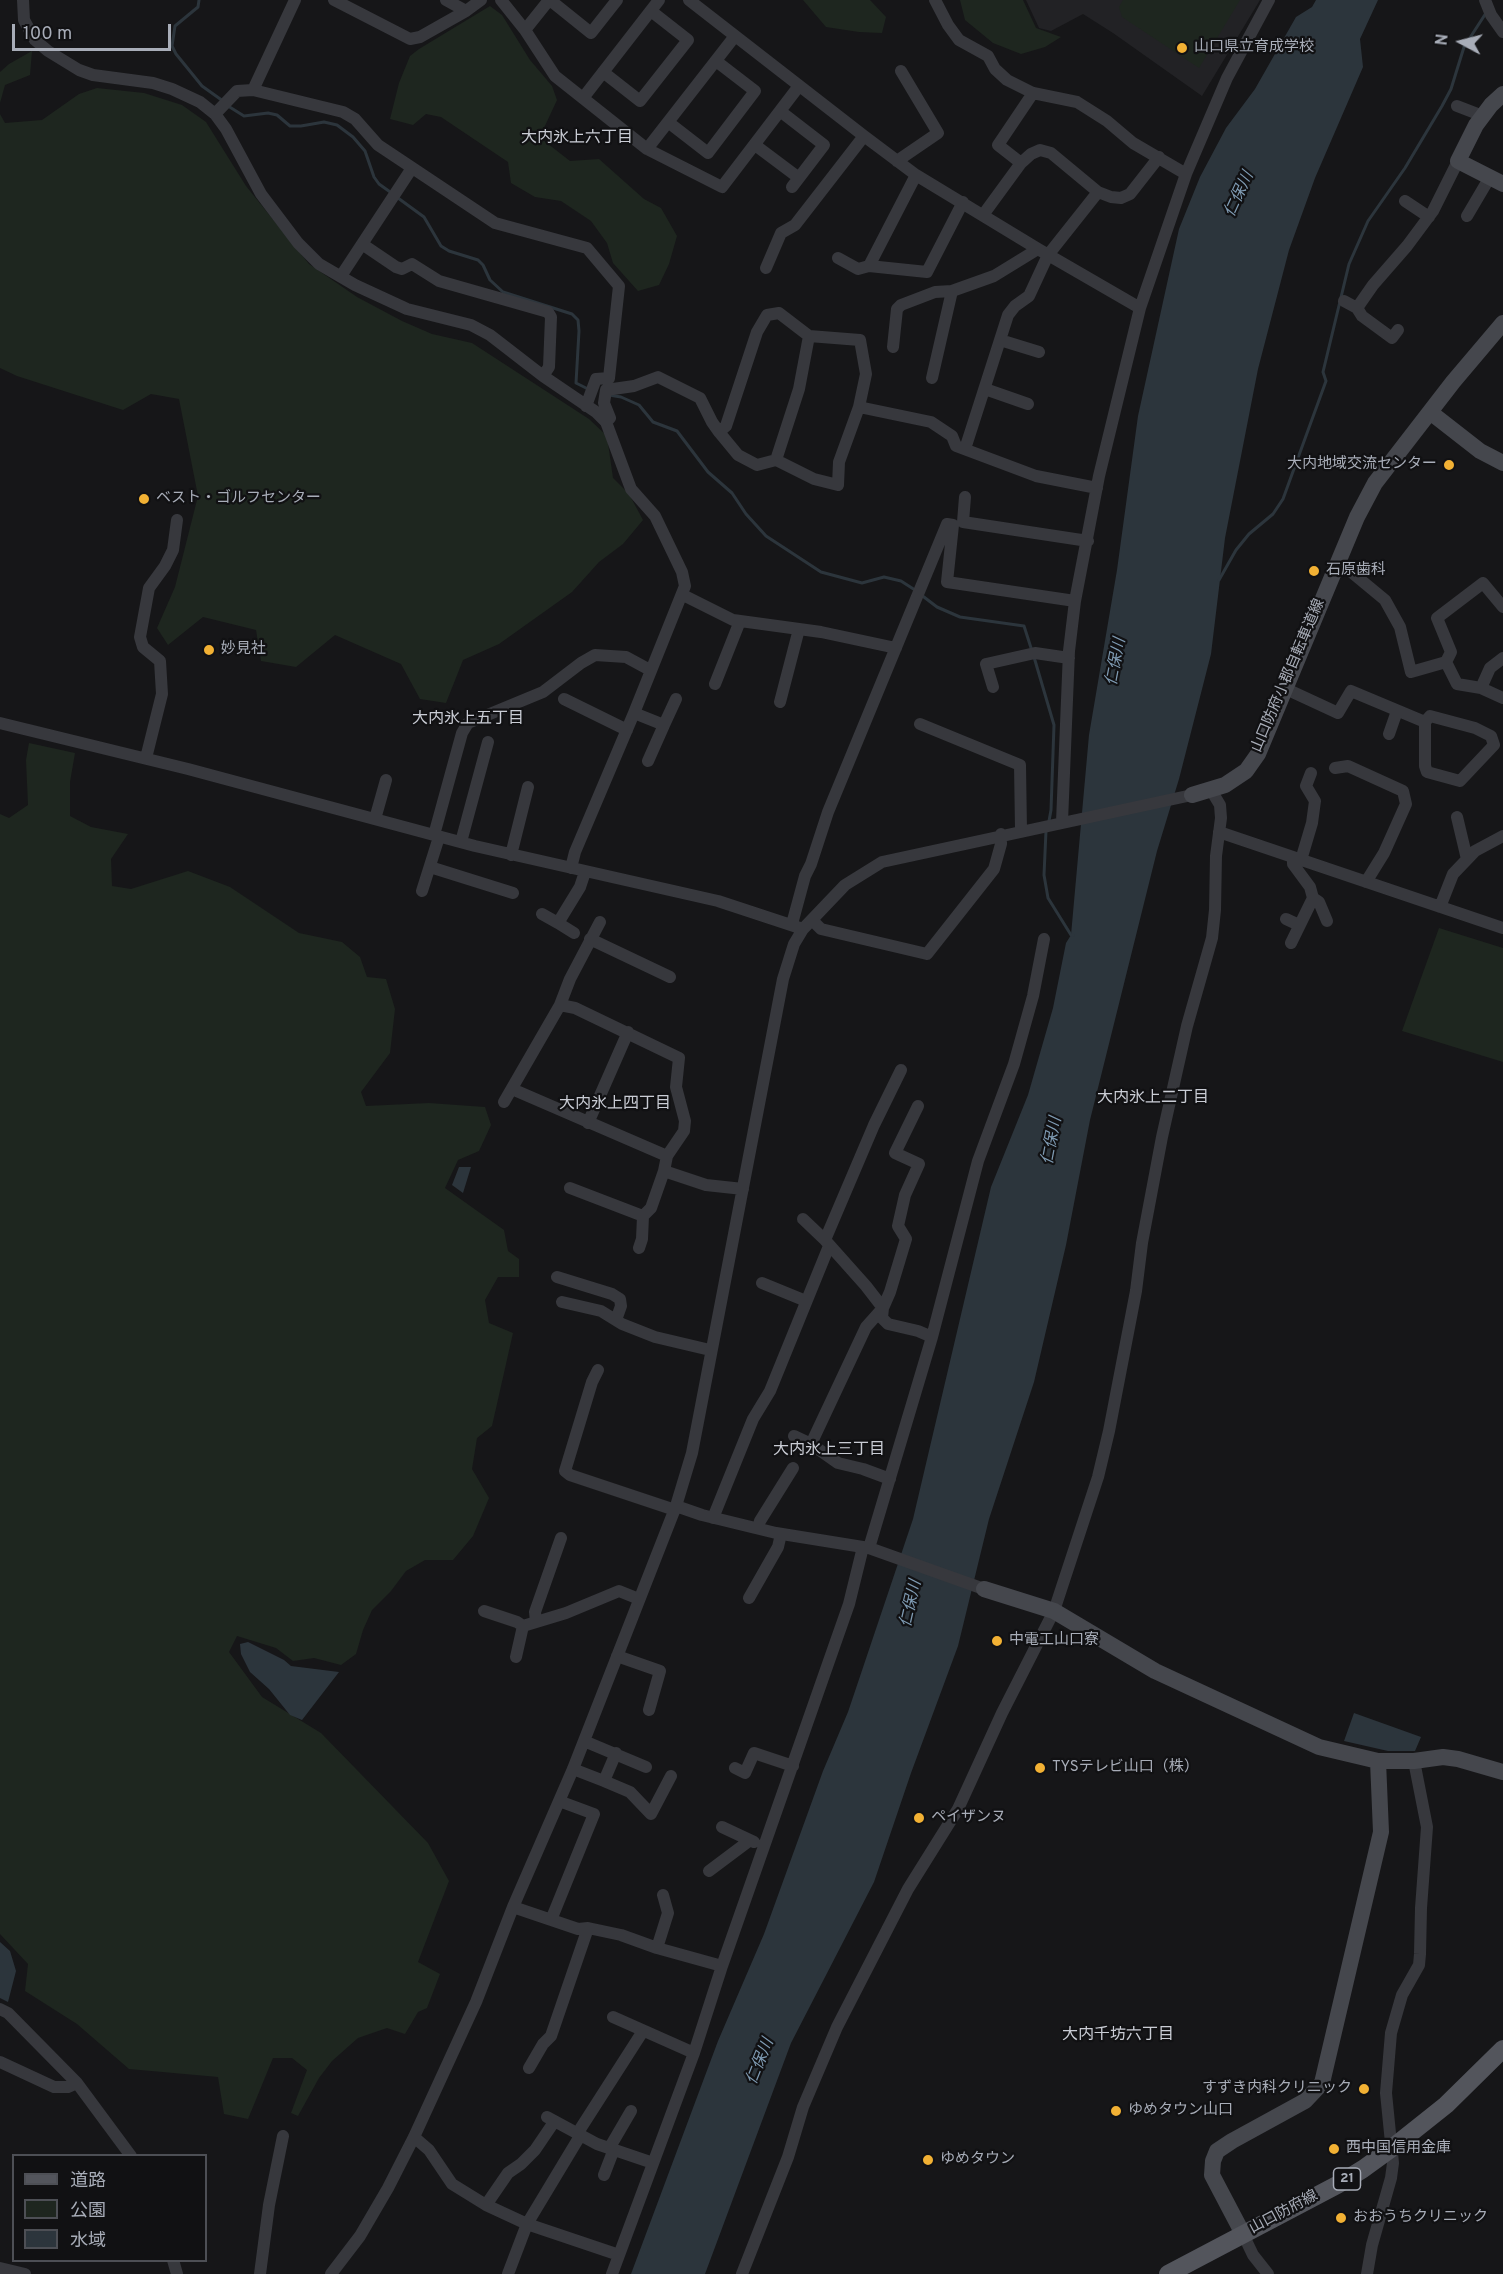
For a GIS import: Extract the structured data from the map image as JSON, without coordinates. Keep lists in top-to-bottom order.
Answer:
{
  "streets": {
    "main road": ["21", "山口防府線"],
    "street": ["山口防府小郡自転車道線"]
  },
  "districts": [
    "大内氷上六丁目",
    "大内氷上五丁目",
    "大内氷上二丁目",
    "大内氷上四丁目",
    "大内氷上三丁目",
    "大内千坊六丁目"
  ],
  "water": ["仁保川"],
  "places": [
    "山口県立育成学校",
    "大内地域交流センター",
    "ベスト・ゴルフセンター",
    "石原歯科",
    "妙見社",
    "中電工山口寮",
    "TYSテレビ山口（株）",
    "ペイザンヌ",
    "すずき内科クリニック",
    "ゆめタウン山口",
    "西中国信用金庫",
    "ゆめタウン",
    "おおうちクリニック"
  ],
  "legend": ["道路", "公園", "水域"],
  "scale_bar": "100 m",
  "north": "left"
}
